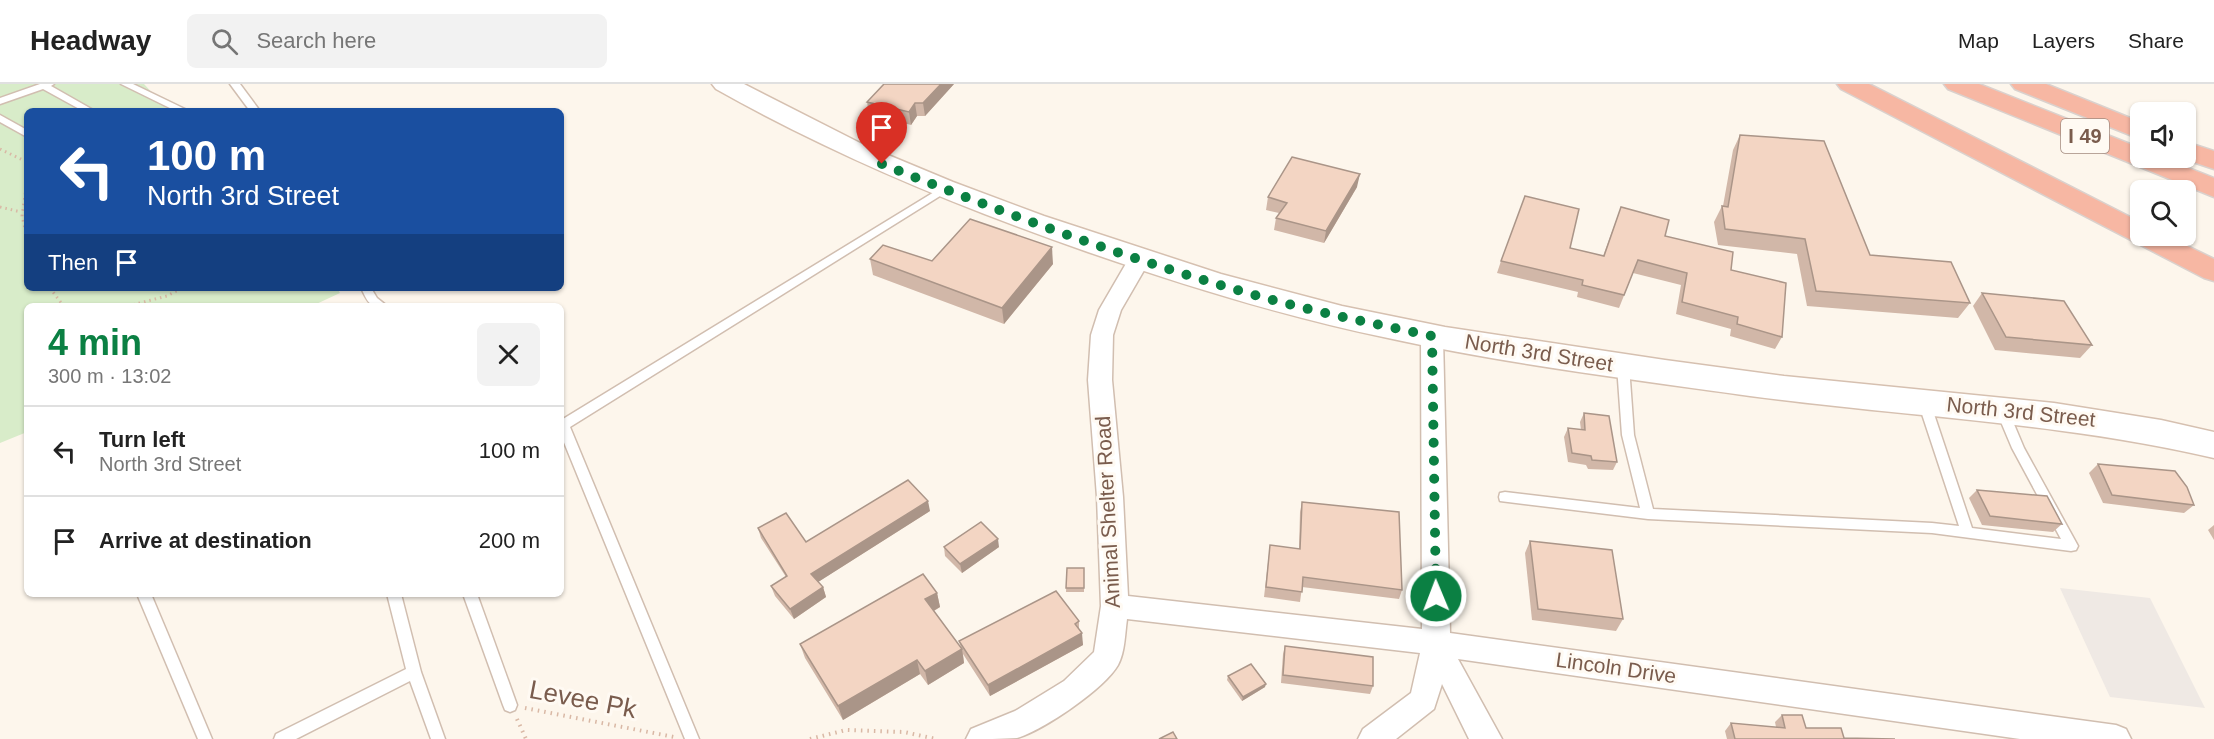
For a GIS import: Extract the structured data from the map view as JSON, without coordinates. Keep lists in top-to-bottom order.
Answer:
{
  "streets": {
    "highway": ["I 49"],
    "main road": ["North 3rd Street"],
    "street": ["Animal Shelter Road", "Lincoln Drive"],
    "path": ["Levee Pk"]
  },
  "crossings": [
    ["North 3rd Street", "Animal Shelter Road"],
    ["Animal Shelter Road", "Lincoln Drive"]
  ],
  "page": {
    "header": "Headway",
    "search": "Search here",
    "nav": ["Map", "Layers", "Share"],
    "turn": ["100 m", "North 3rd Street"],
    "then": "Then",
    "heading": ["4 min", "300 m · 13:02"],
    "list": [
      {
        "name": "Turn left",
        "note": "North 3rd Street",
        "value": "100 m"
      },
      {
        "name": "Arrive at destination",
        "value": "200 m"
      }
    ]
  }
}
